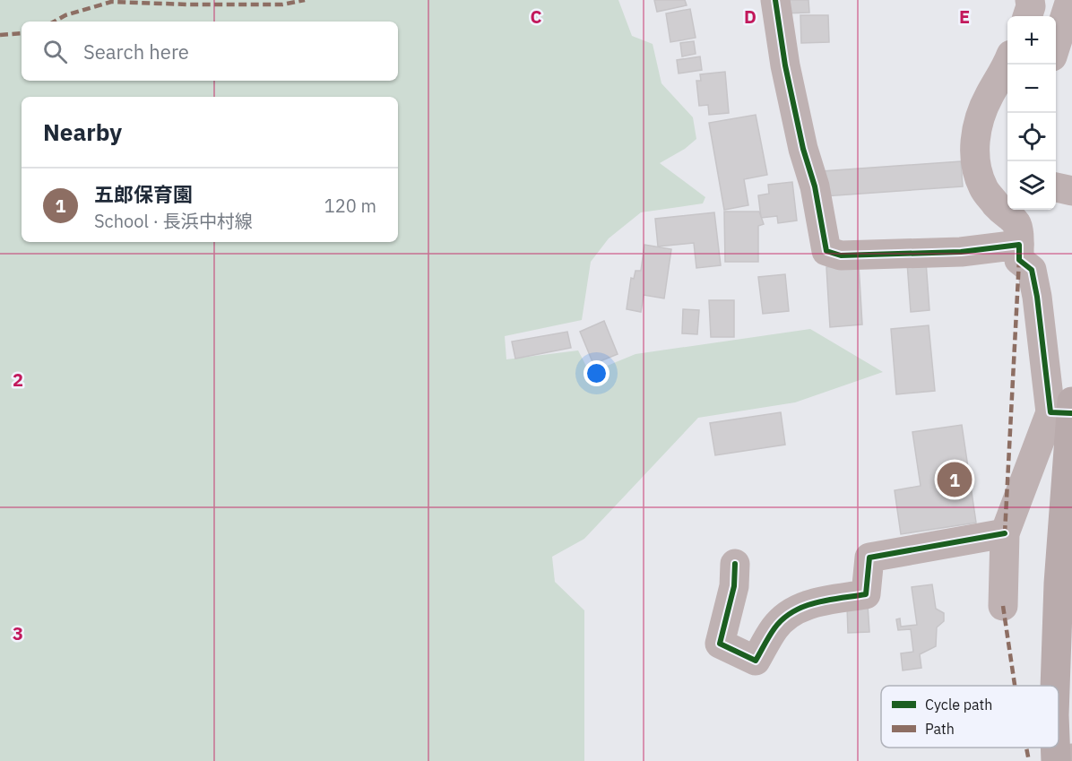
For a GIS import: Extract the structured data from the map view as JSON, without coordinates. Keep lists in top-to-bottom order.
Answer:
{
  "legend": ["Cycle path", "Path"],
  "page": {
    "map_buttons": ["+", "−"],
    "search": "Search here",
    "heading": "Nearby",
    "list": [
      {
        "mark": "1",
        "name": "五郎保育園",
        "note": "School · 長浜中村線",
        "value": "120 m"
      }
    ],
    "pins": "1"
  },
  "grid": {
    "columns": ["C", "D", "E"],
    "rows": ["2", "3"]
  }
}
